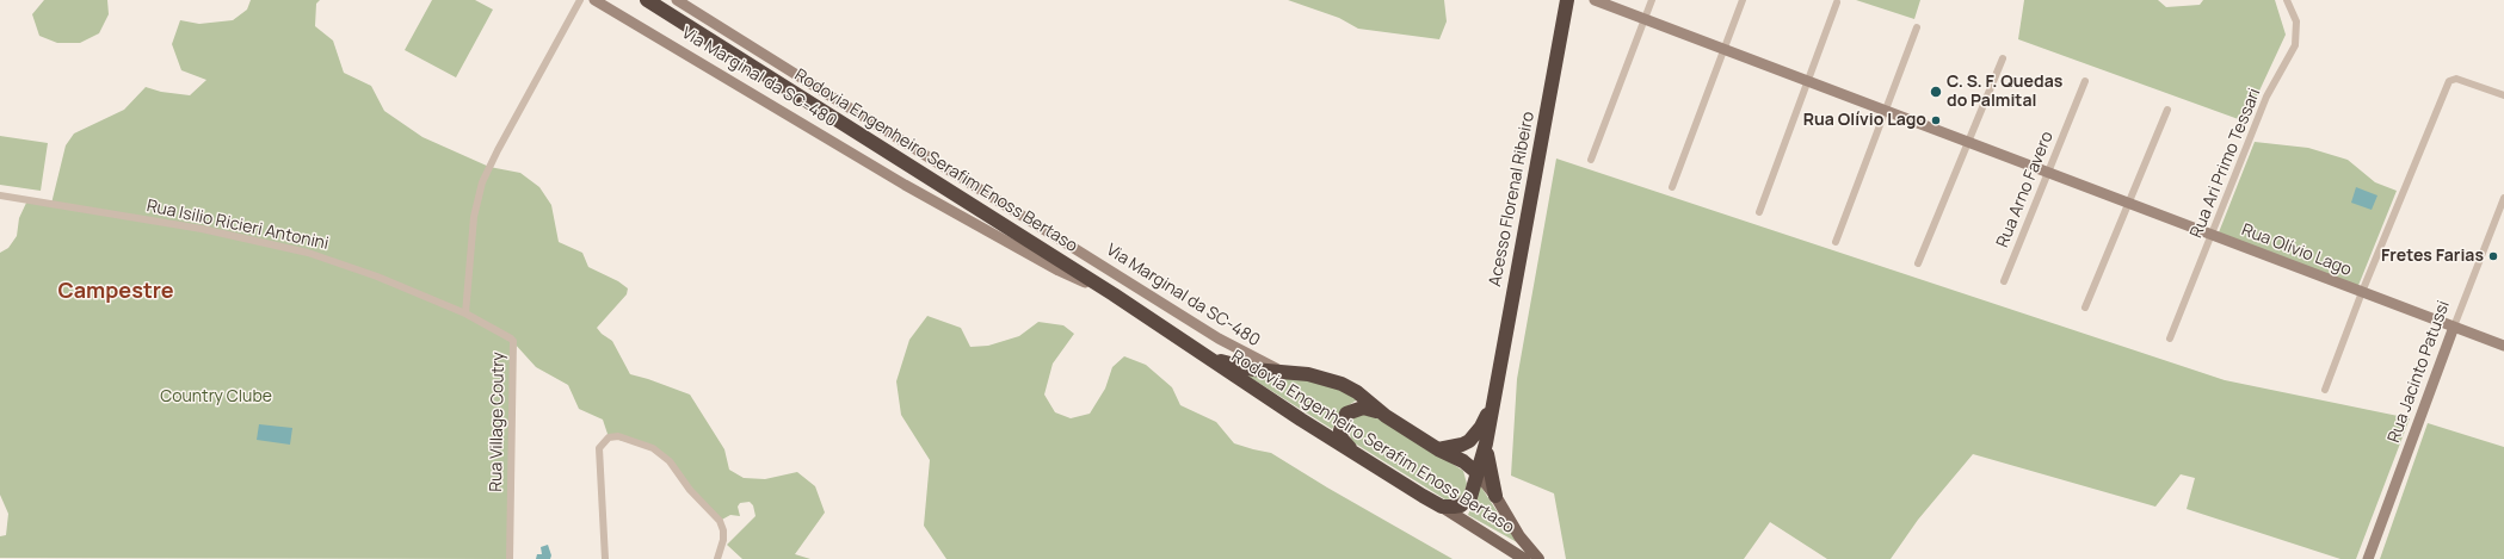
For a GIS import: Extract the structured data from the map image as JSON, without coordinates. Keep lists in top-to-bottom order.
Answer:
{
  "streets": {
    "highway": ["Rodovia Engenheiro Serafim Enoss Bertaso", "Acesso Florenal Ribeiro"],
    "main road": ["Via Marginal da SC-480", "Rua Olívio Lago", "Rua Jacinto Patussi"],
    "street": [
      "Rua Ari Primo Tessari",
      "Rua Arno Favero",
      "Rua Isilio Ricieri Antonini",
      "Rua Village Coutry"
    ]
  },
  "crossings": [
    ["Via Marginal da SC-480", "Rodovia Engenheiro Serafim Enoss Bertaso"],
    ["Rodovia Engenheiro Serafim Enoss Bertaso", "Acesso Florenal Ribeiro"],
    ["Rua Ari Primo Tessari", "Rua Olívio Lago"],
    ["Rua Arno Favero", "Rua Olívio Lago"],
    ["Rua Isilio Ricieri Antonini", "Rua Village Coutry"],
    ["Rua Olívio Lago", "Rua Jacinto Patussi"]
  ],
  "districts": ["Campestre"],
  "parks": ["Country Clube"],
  "places": ["C. S. F. Quedas do Palmital", "Rua Olívio Lago", "Fretes Farias"]
}
